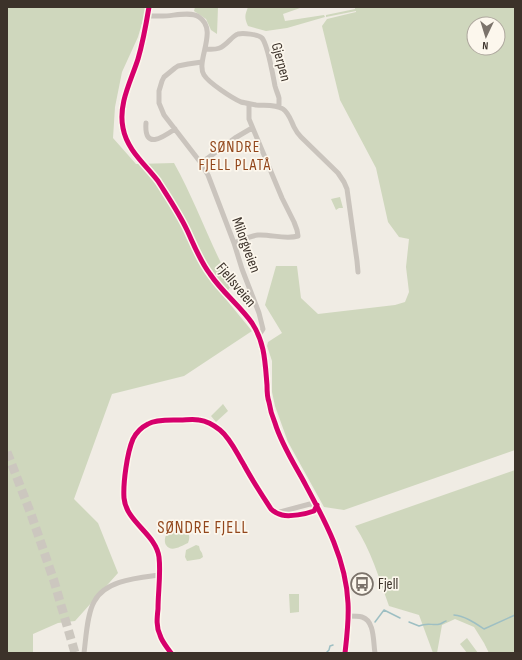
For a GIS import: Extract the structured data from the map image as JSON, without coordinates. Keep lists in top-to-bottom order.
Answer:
{
  "streets": {
    "main road": ["Fjellsveien"],
    "street": ["Gjerpen", "Milorgveien"]
  },
  "crossings": [
    ["Milorgveien", "Fjellsveien"]
  ],
  "districts": ["SØNDRE FJELL PLATÅ", "SØNDRE FJELL"],
  "places": {
    "bus stop": ["Fjell"]
  },
  "north": "bottom"
}
